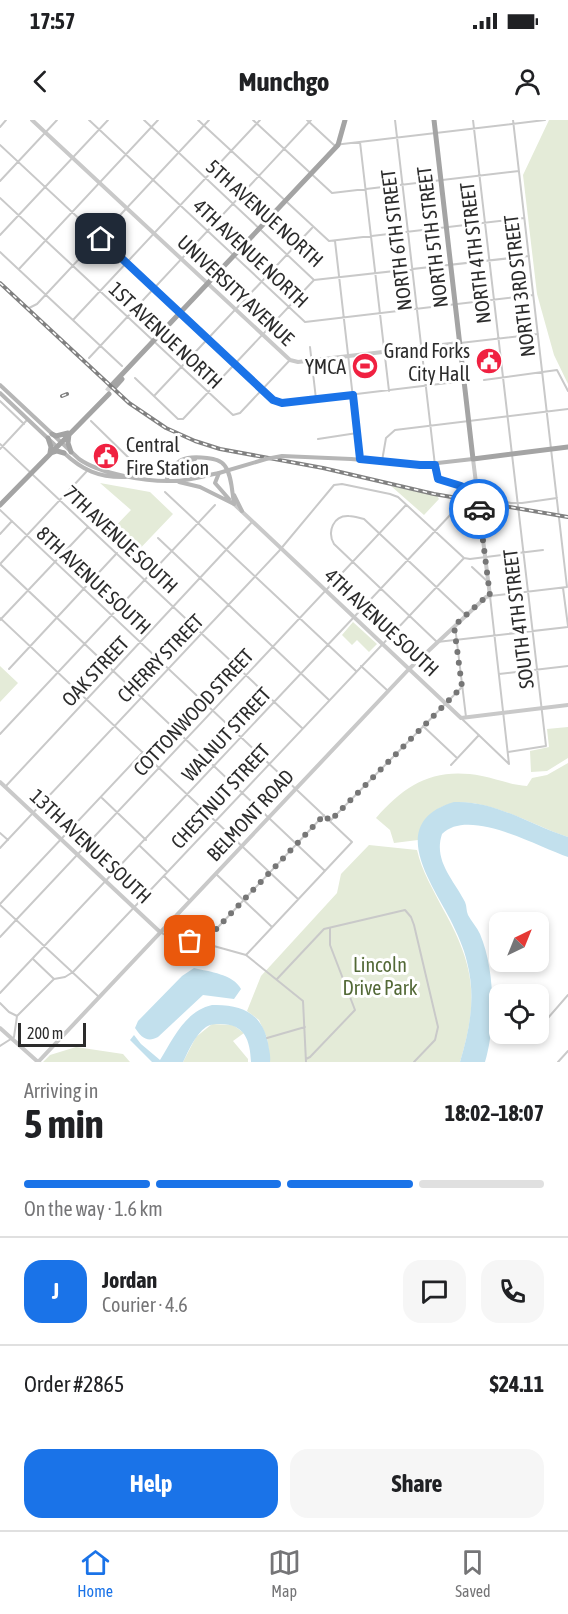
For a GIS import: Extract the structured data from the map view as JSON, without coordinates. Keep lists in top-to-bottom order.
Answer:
{
  "streets": {
    "main road": ["NORTH 5TH STREET"],
    "street": [
      "5TH AVENUE NORTH",
      "NORTH 6TH STREET",
      "4TH AVENUE NORTH",
      "NORTH 4TH STREET",
      "NORTH 3RD STREET",
      "UNIVERSITY AVENUE",
      "1ST AVENUE NORTH",
      "7TH AVENUE SOUTH",
      "8TH AVENUE SOUTH",
      "SOUTH 4TH STREET",
      "4TH AVENUE SOUTH",
      "CHERRY STREET",
      "OAK STREET",
      "COTTONWOOD STREET",
      "WALNUT STREET",
      "CHESTNUT STREET",
      "BELMONT ROAD",
      "13TH AVENUE SOUTH"
    ]
  },
  "crossings": [
    ["5TH AVENUE NORTH", "NORTH 5TH STREET"],
    ["5TH AVENUE NORTH", "NORTH 6TH STREET"],
    ["5TH AVENUE NORTH", "NORTH 4TH STREET"],
    ["5TH AVENUE NORTH", "NORTH 3RD STREET"],
    ["NORTH 5TH STREET", "4TH AVENUE NORTH"],
    ["NORTH 5TH STREET", "UNIVERSITY AVENUE"],
    ["NORTH 6TH STREET", "4TH AVENUE NORTH"],
    ["NORTH 6TH STREET", "UNIVERSITY AVENUE"],
    ["4TH AVENUE NORTH", "NORTH 4TH STREET"],
    ["4TH AVENUE NORTH", "NORTH 3RD STREET"],
    ["NORTH 4TH STREET", "UNIVERSITY AVENUE"],
    ["NORTH 4TH STREET", "SOUTH 4TH STREET"],
    ["NORTH 3RD STREET", "UNIVERSITY AVENUE"],
    ["7TH AVENUE SOUTH", "CHERRY STREET"],
    ["7TH AVENUE SOUTH", "OAK STREET"],
    ["7TH AVENUE SOUTH", "COTTONWOOD STREET"],
    ["7TH AVENUE SOUTH", "WALNUT STREET"],
    ["7TH AVENUE SOUTH", "CHESTNUT STREET"],
    ["8TH AVENUE SOUTH", "CHERRY STREET"],
    ["8TH AVENUE SOUTH", "OAK STREET"],
    ["8TH AVENUE SOUTH", "COTTONWOOD STREET"],
    ["8TH AVENUE SOUTH", "WALNUT STREET"],
    ["8TH AVENUE SOUTH", "CHESTNUT STREET"],
    ["8TH AVENUE SOUTH", "BELMONT ROAD"],
    ["SOUTH 4TH STREET", "4TH AVENUE SOUTH"],
    ["4TH AVENUE SOUTH", "CHERRY STREET"],
    ["4TH AVENUE SOUTH", "OAK STREET"],
    ["4TH AVENUE SOUTH", "COTTONWOOD STREET"],
    ["4TH AVENUE SOUTH", "WALNUT STREET"],
    ["4TH AVENUE SOUTH", "CHESTNUT STREET"],
    ["4TH AVENUE SOUTH", "BELMONT ROAD"],
    ["CHERRY STREET", "COTTONWOOD STREET"],
    ["CHERRY STREET", "13TH AVENUE SOUTH"],
    ["OAK STREET", "13TH AVENUE SOUTH"],
    ["COTTONWOOD STREET", "13TH AVENUE SOUTH"],
    ["WALNUT STREET", "13TH AVENUE SOUTH"],
    ["CHESTNUT STREET", "13TH AVENUE SOUTH"],
    ["BELMONT ROAD", "13TH AVENUE SOUTH"]
  ],
  "parks": ["Lincoln Drive Park"],
  "places": {
    "public building": ["Grand Forks City Hall", "Central Fire Station"],
    "sports": ["YMCA"]
  },
  "scale_bar": "200 m",
  "north": "top right",
  "page": {
    "status": "17:57",
    "header": "Munchgo",
    "scale": "200 m",
    "heading": ["5 min", "Arriving in", "18:02–18:07"],
    "panel": [
      "Jordan",
      "Courier · 4.6",
      "Order #2865",
      "$24.11"
    ],
    "bar": "On the way · 1.6 km",
    "round": "J",
    "buttons": ["Help", "Share"],
    "tabs": ["Home", "Map", "Saved"]
  }
}
